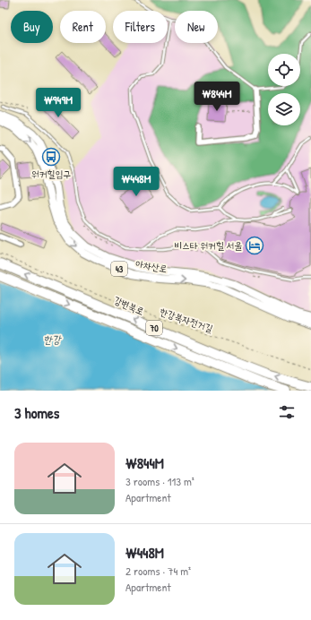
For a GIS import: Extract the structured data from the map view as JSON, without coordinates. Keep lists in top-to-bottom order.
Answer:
{
  "streets": {
    "highway": ["강변북로", "70"],
    "main road": ["아차산로", "43"],
    "path": ["한강북자전거길"]
  },
  "water": ["한강"],
  "places": {
    "bus stop": ["워커힐입구"],
    "hotel": ["비스타 워커힐 서울"]
  },
  "page": {
    "chip": [
      "Buy",
      "Rent",
      "Filters",
      "New"
    ],
    "price": ["₩844M", "₩949M", "₩448M"],
    "heading": "3 homes",
    "list": [
      {
        "name": "₩844M",
        "note": "3 rooms · 113 m² · Apartment"
      },
      {
        "name": "₩448M",
        "note": "2 rooms · 74 m² · Apartment"
      }
    ]
  }
}
